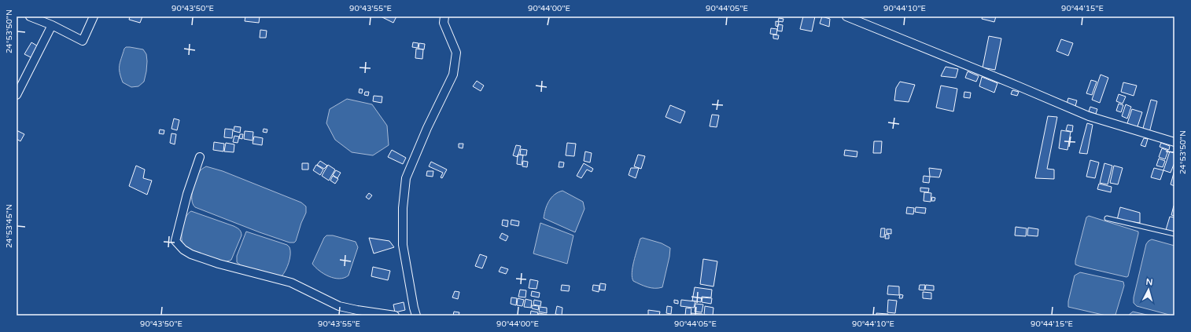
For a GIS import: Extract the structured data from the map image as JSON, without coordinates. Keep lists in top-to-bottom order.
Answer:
{
  "north": "top",
  "coordinates": [
    "90°43'50\"E",
    "90°43'55\"E",
    "90°44'00\"E",
    "90°44'05\"E",
    "90°44'10\"E",
    "90°44'15\"E",
    "24°53'50\"N",
    "24°53'45\"N"
  ]
}
